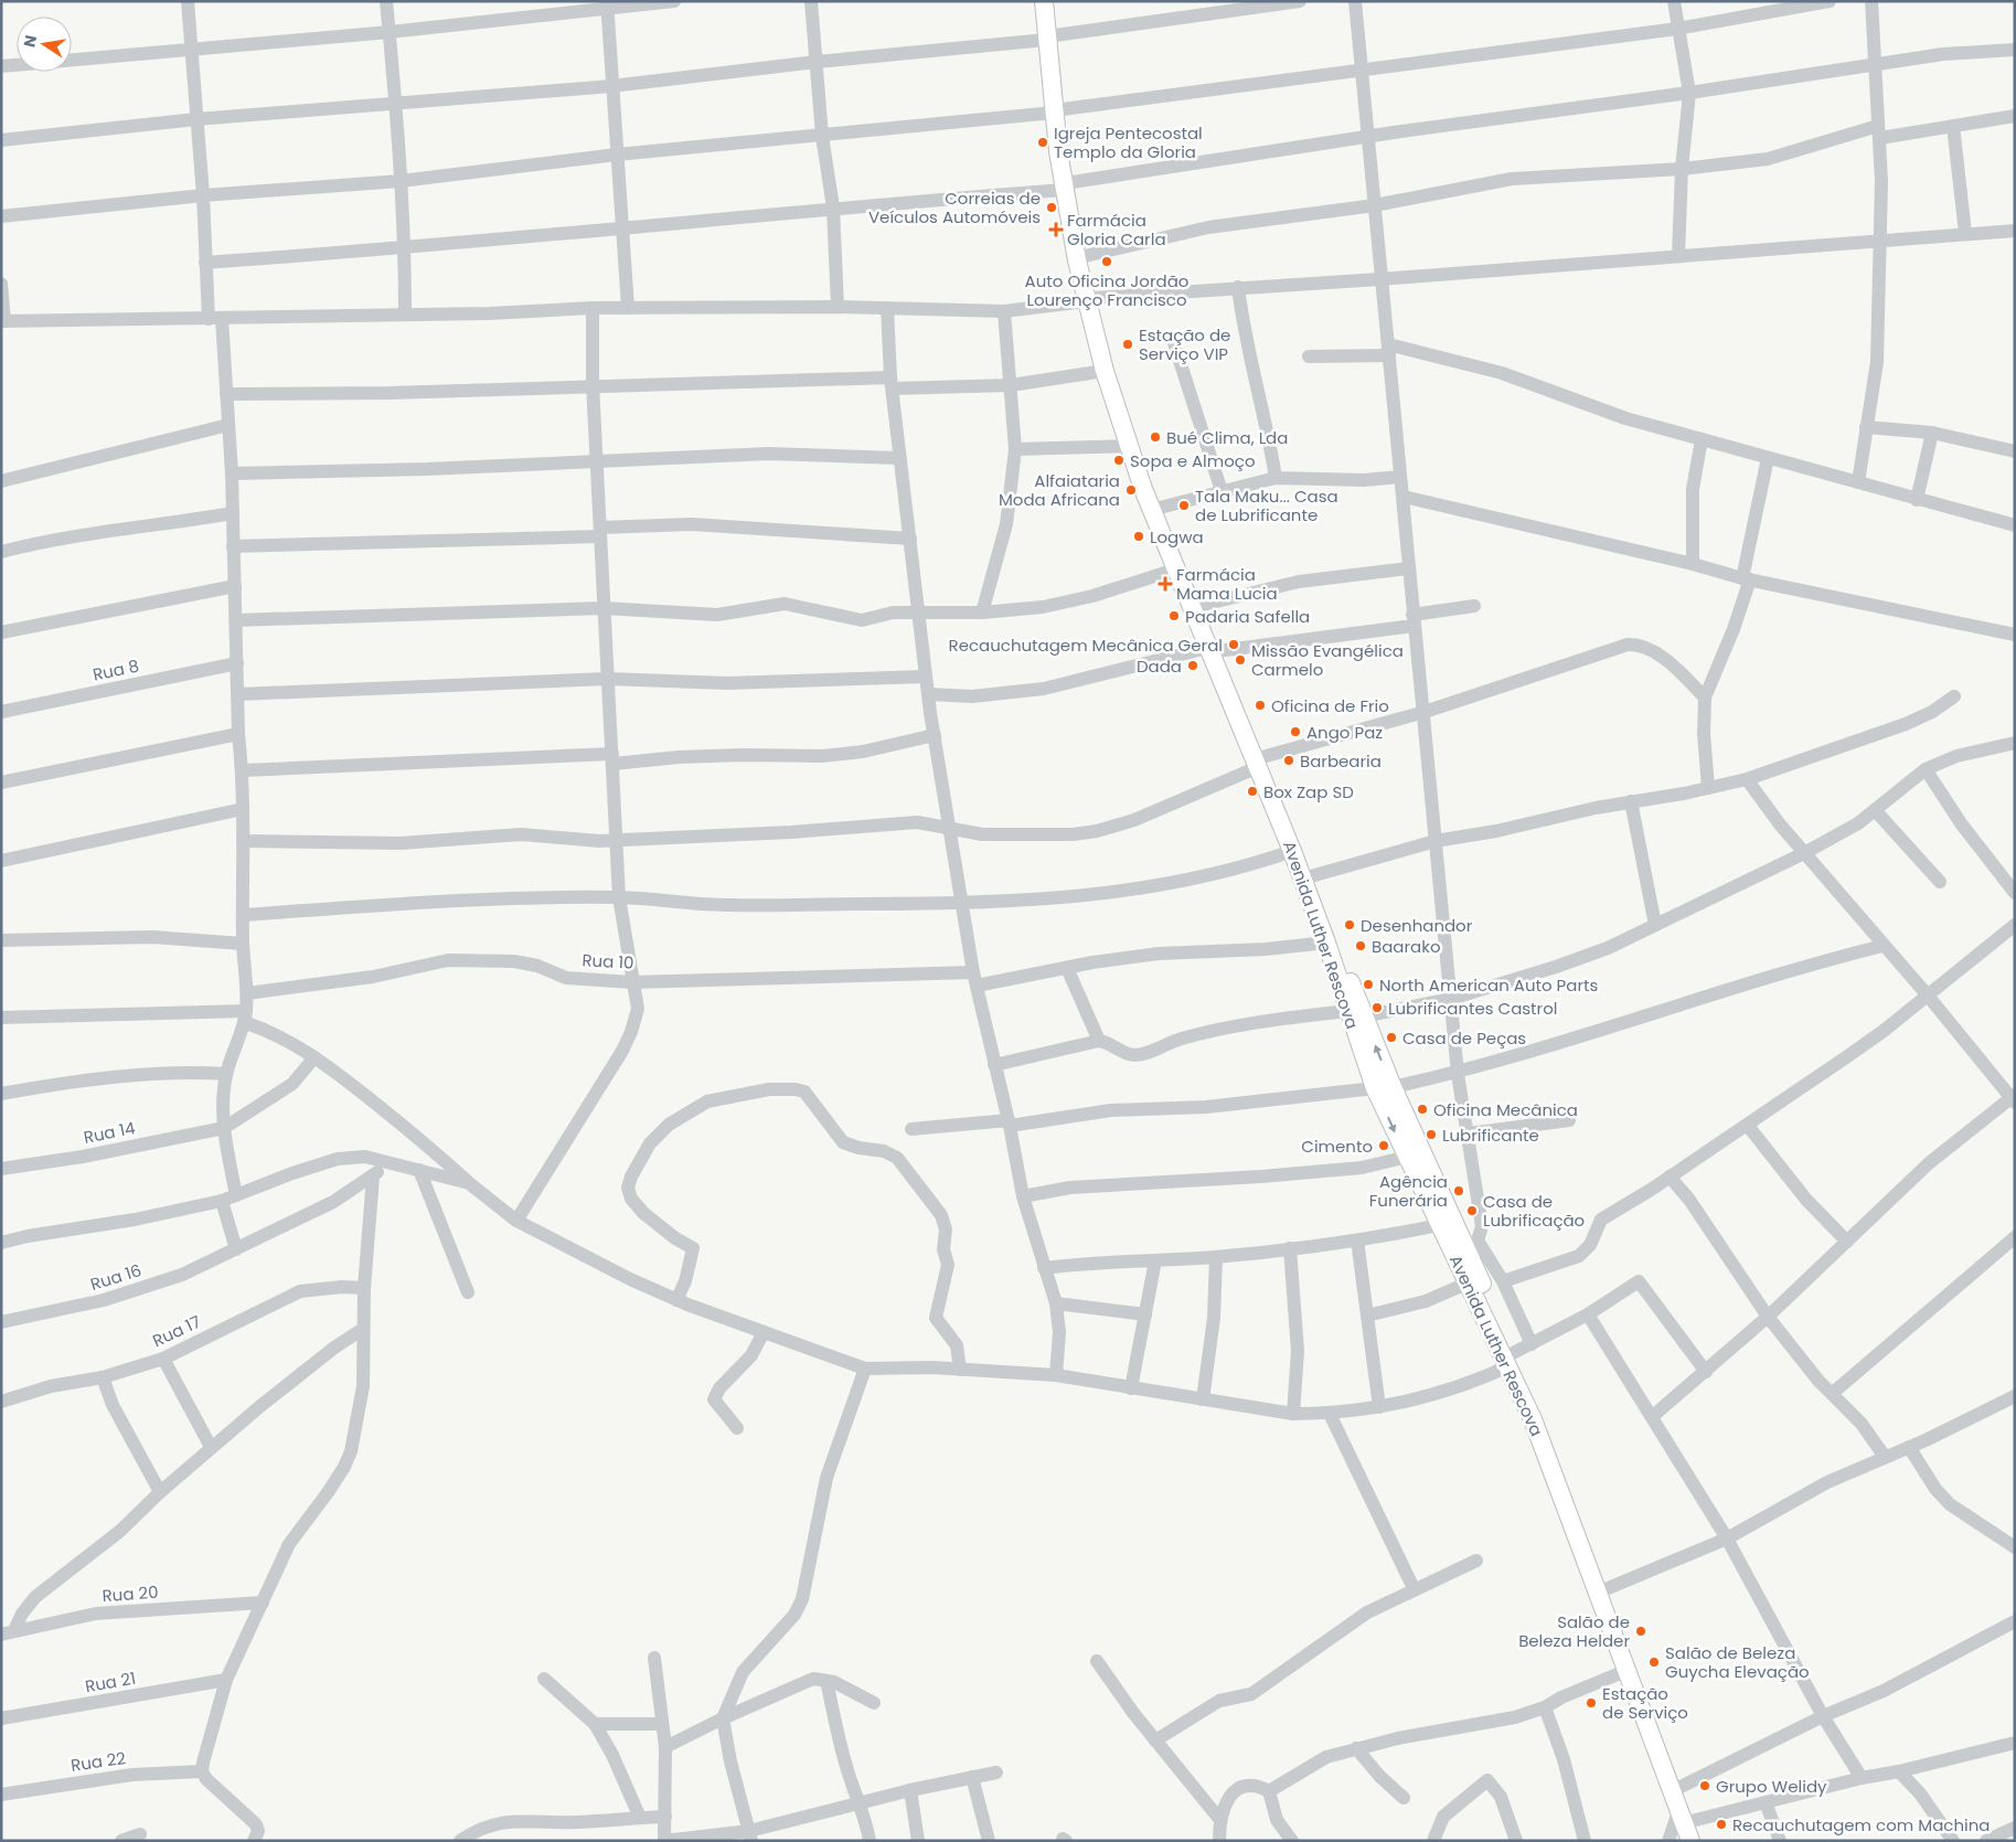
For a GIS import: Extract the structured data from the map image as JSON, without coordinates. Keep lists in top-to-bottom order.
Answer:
{
  "streets": {
    "main road": ["Avenida Luther Rescova"],
    "street": [
      "Rua 8",
      "Rua 10",
      "Rua 14",
      "Rua 16",
      "Rua 17",
      "Rua 20",
      "Rua 21",
      "Rua 22"
    ]
  },
  "crossings": [
    ["Avenida Luther Rescova", "Rua 10"]
  ],
  "places": {
    "other": [
      "Igreja Pentecostal Templo da Gloria",
      "Correias de Veículos Automóveis",
      "Auto Oficina Jordão Lourenço Francisco",
      "Estação de Serviço VIP",
      "Bué Clima, Lda",
      "Sopa e Almoço",
      "Alfaiataria Moda Africana",
      "Tala Maku... Casa de Lubrificante",
      "Logwa",
      "Padaria Safella",
      "Recauchutagem Mecânica Geral",
      "Missão Evangélica Carmelo",
      "Dada",
      "Oficina de Frio",
      "Ango Paz",
      "Barbearia",
      "Box Zap SD",
      "Desenhandor",
      "Baarako",
      "North American Auto Parts",
      "Lubrificantes Castrol",
      "Casa de Peças",
      "Oficina Mecânica",
      "Lubrificante",
      "Cimento",
      "Agência Funerária",
      "Casa de Lubrificação",
      "Salão de Beleza Helder",
      "Salão de Beleza Guycha Elevação",
      "Estação de Serviço",
      "Grupo Welidy",
      "Recauchutagem com Machina"
    ],
    "health": ["Farmácia Gloria Carla", "Farmácia Mama Lucia"]
  },
  "north": "left"
}
